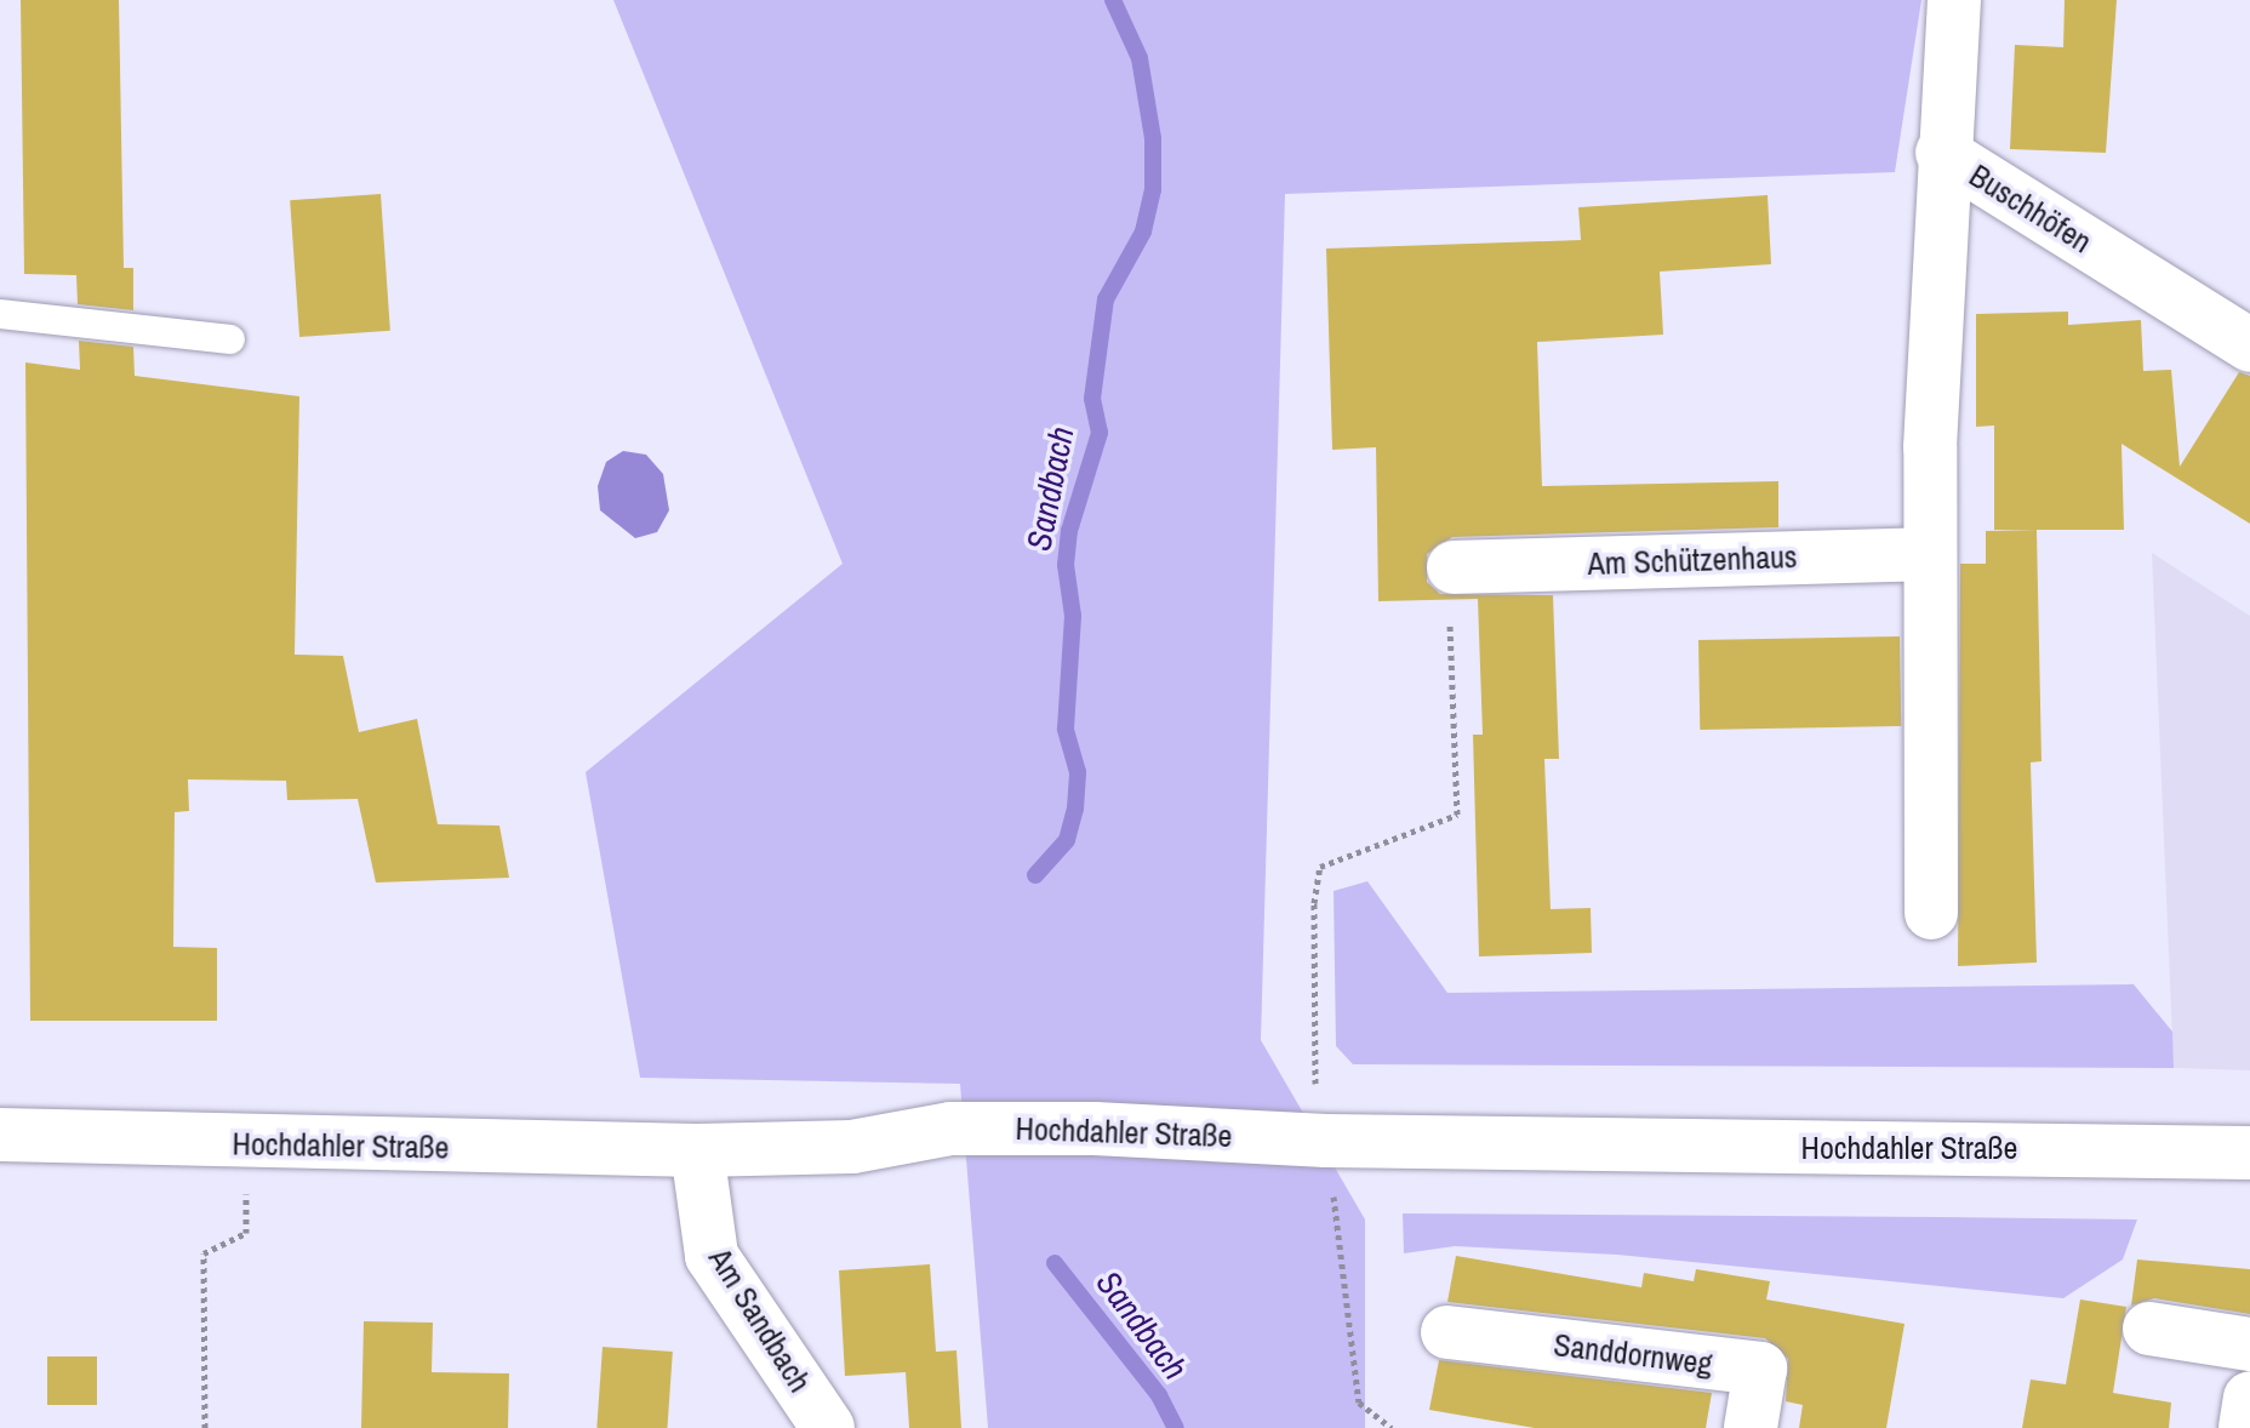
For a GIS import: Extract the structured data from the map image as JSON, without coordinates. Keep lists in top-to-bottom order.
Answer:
{
  "streets": {
    "street": [
      "Buschhöfen",
      "Am Schützenhaus",
      "Hochdahler Straße",
      "Am Sandbach",
      "Sanddornweg"
    ]
  },
  "crossings": [
    ["Hochdahler Straße", "Am Sandbach"]
  ],
  "water": ["Sandbach"]
}
